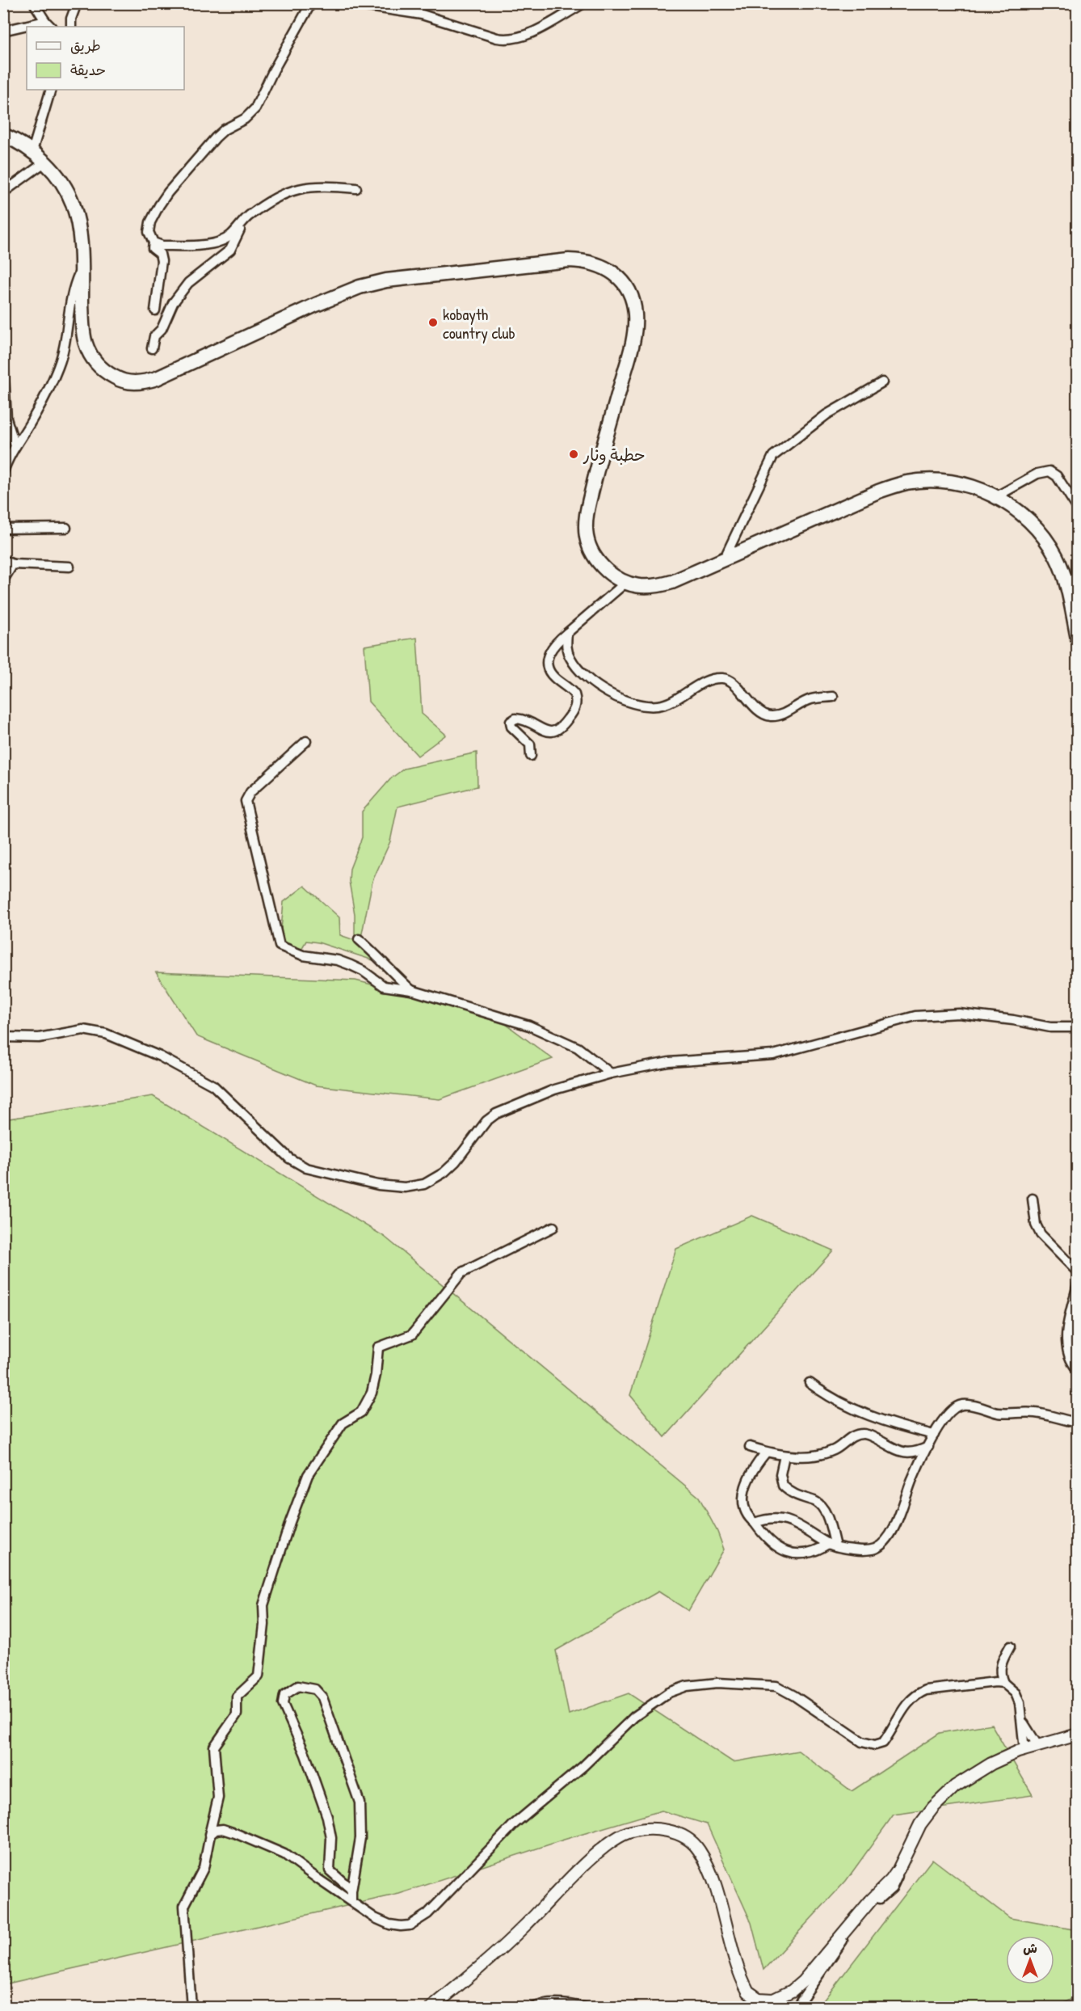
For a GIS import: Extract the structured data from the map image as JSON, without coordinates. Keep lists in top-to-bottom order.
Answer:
{
  "places": ["kobayth country club", "حطبة ونار"],
  "legend": ["طريق", "حديقة"],
  "north": "top"
}
